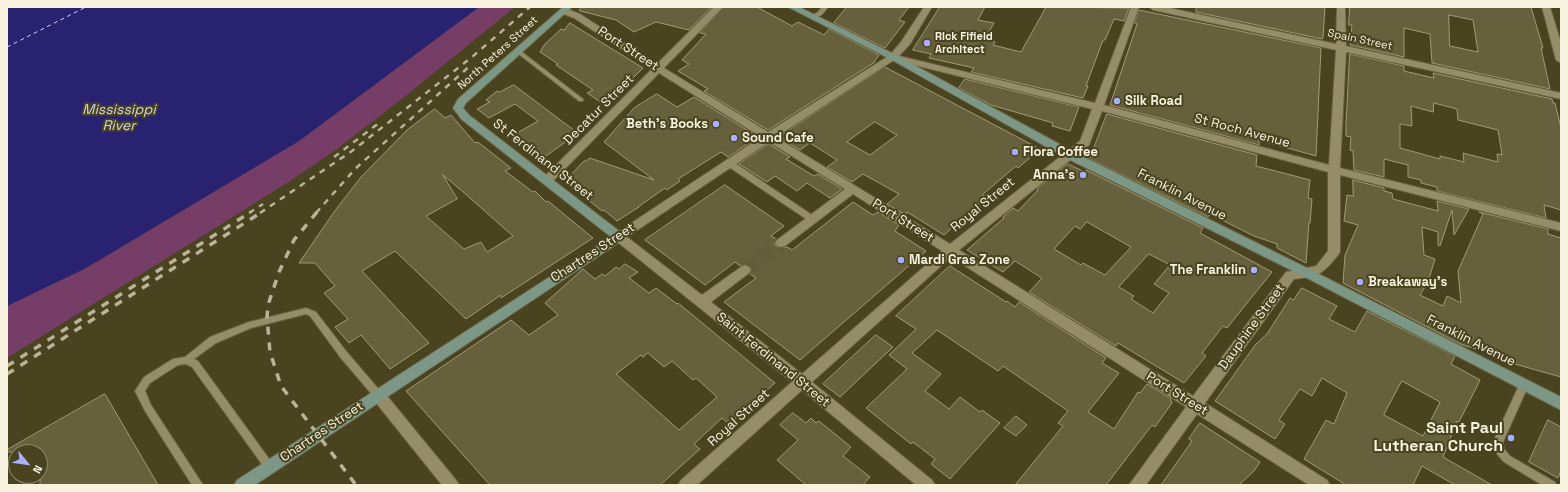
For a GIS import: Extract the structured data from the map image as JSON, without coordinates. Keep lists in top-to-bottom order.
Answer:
{
  "streets": {
    "street": [
      "Spain Street",
      "Port Street",
      "North Peters Street",
      "Decatur Street",
      "St Roch Avenue",
      "St Ferdinand Street",
      "Franklin Avenue",
      "Royal Street",
      "Chartres Street",
      "Dauphine Street",
      "Saint Ferdinand Street"
    ]
  },
  "crossings": [
    ["Spain Street", "Dauphine Street"],
    ["Port Street", "North Peters Street"],
    ["Port Street", "Decatur Street"],
    ["Port Street", "Royal Street"],
    ["Port Street", "Chartres Street"],
    ["Port Street", "Dauphine Street"],
    ["North Peters Street", "St Ferdinand Street"],
    ["Decatur Street", "St Ferdinand Street"],
    ["St Roch Avenue", "Franklin Avenue"],
    ["St Roch Avenue", "Royal Street"],
    ["St Roch Avenue", "Chartres Street"],
    ["St Roch Avenue", "Dauphine Street"],
    ["St Ferdinand Street", "Chartres Street"],
    ["St Ferdinand Street", "Saint Ferdinand Street"],
    ["Franklin Avenue", "Royal Street"],
    ["Franklin Avenue", "Chartres Street"],
    ["Franklin Avenue", "Dauphine Street"],
    ["Royal Street", "Saint Ferdinand Street"],
    ["Chartres Street", "Saint Ferdinand Street"]
  ],
  "water": ["Mississippi River"],
  "places": [
    "Rick Fifield Architect",
    "Silk Road",
    "Beth's Books",
    "Sound Cafe",
    "Flora Coffee",
    "Anna's",
    "Mardi Gras Zone",
    "The Franklin",
    "Breakaway's",
    "Saint Paul Lutheran Church"
  ],
  "north": "bottom right"
}
